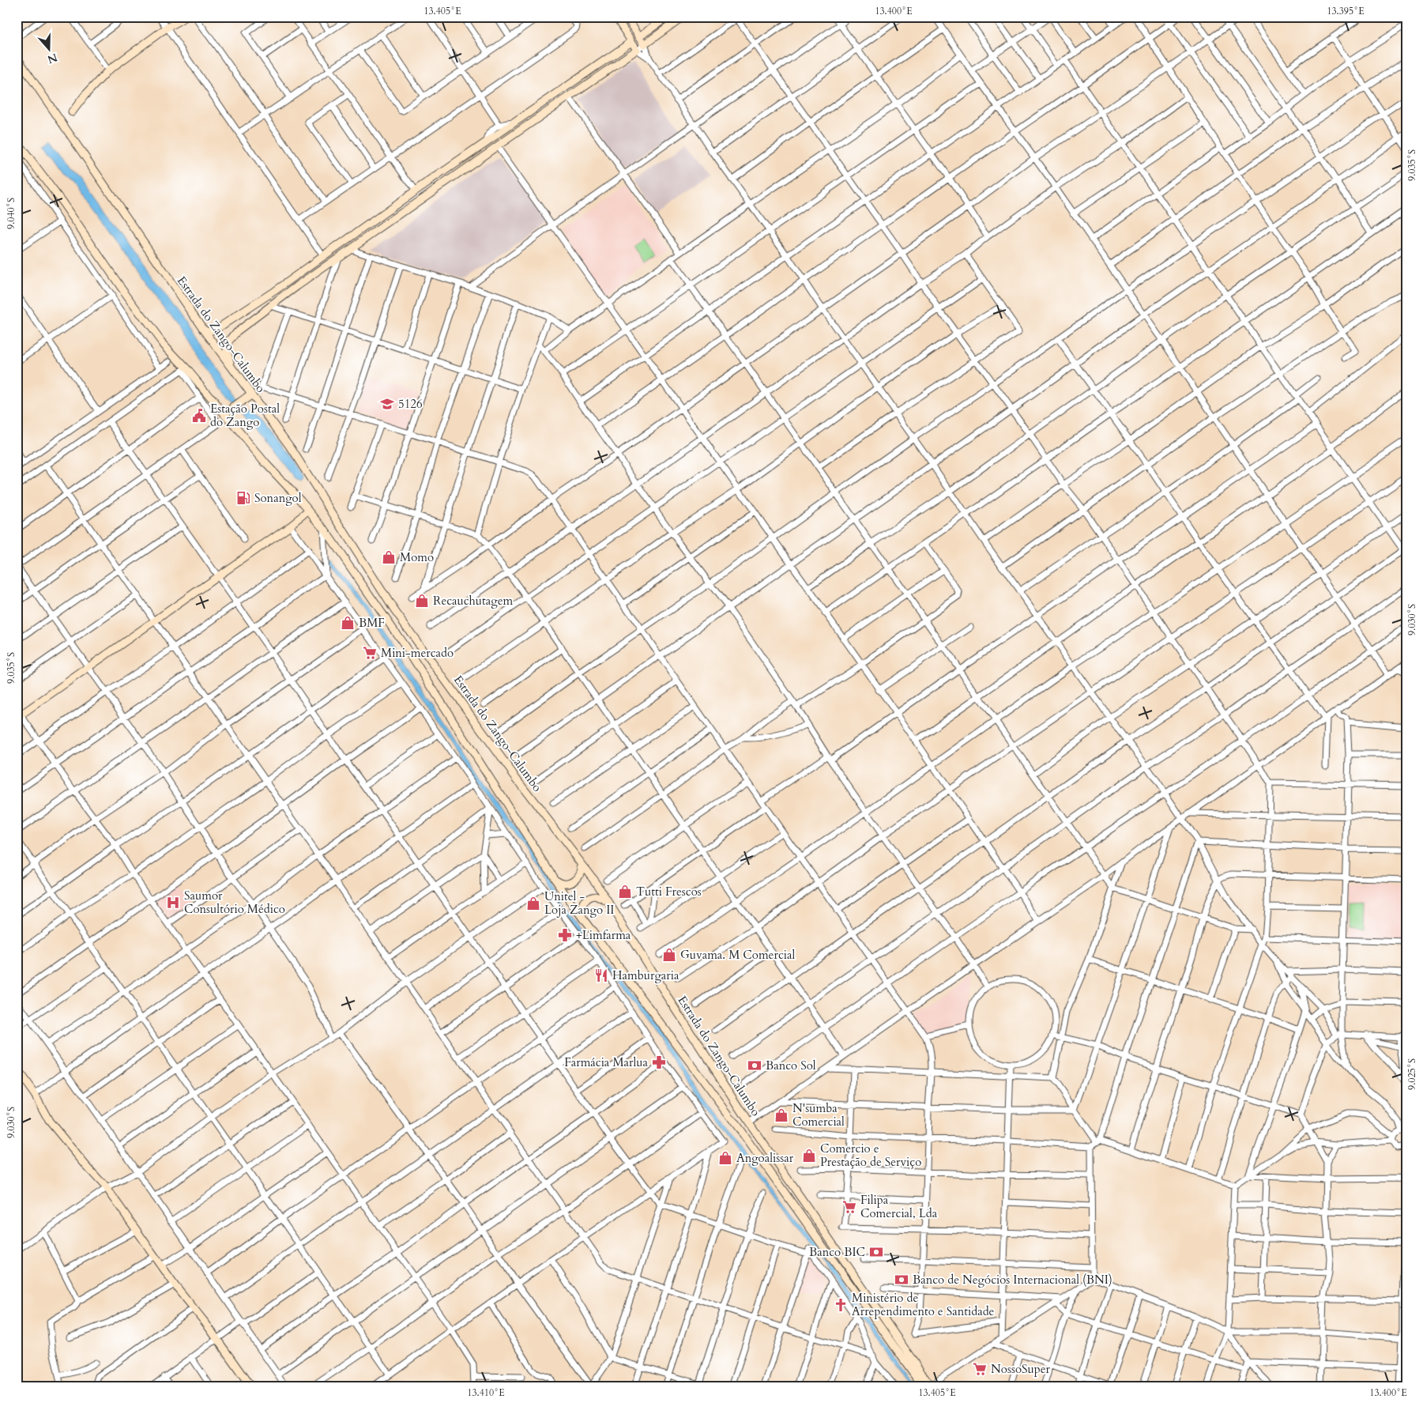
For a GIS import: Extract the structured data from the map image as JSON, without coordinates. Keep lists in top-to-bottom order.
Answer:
{
  "streets": {
    "main road": ["Estrada do Zango-Calumbo"]
  },
  "places": {
    "school or university": ["5126"],
    "public building": ["Estação Postal do Zango"],
    "fuel station": ["Sonangol"],
    "shop": [
      "Momo",
      "Recauchutagem",
      "BMF",
      "Tutti Frescos",
      "Unitel - Loja Zango II",
      "Guvama. M Comercial",
      "N'sumba Comercial",
      "Comercio e Prestação de Serviço",
      "Angoalissar"
    ],
    "supermarket": ["Mini-mercado", "Filipa Comercial, Lda", "NossoSuper"],
    "hospital": ["Saumor Consultório Médico"],
    "pharmacy": ["+Limfarma", "Farmácia Marlua"],
    "restaurant": ["Hamburgaria"],
    "bank": ["Banco Sol", "Banco BIC", "Banco de Negócios Internacional (BNI)"],
    "church": ["Ministério de Arrependimento e Santidade"]
  },
  "north": "bottom",
  "coordinates": [
    "13.405°E",
    "13.400°E",
    "13.395°E",
    "9.035°S",
    "9.040°S",
    "9.030°S",
    "9.025°S",
    "13.410°E"
  ]
}
